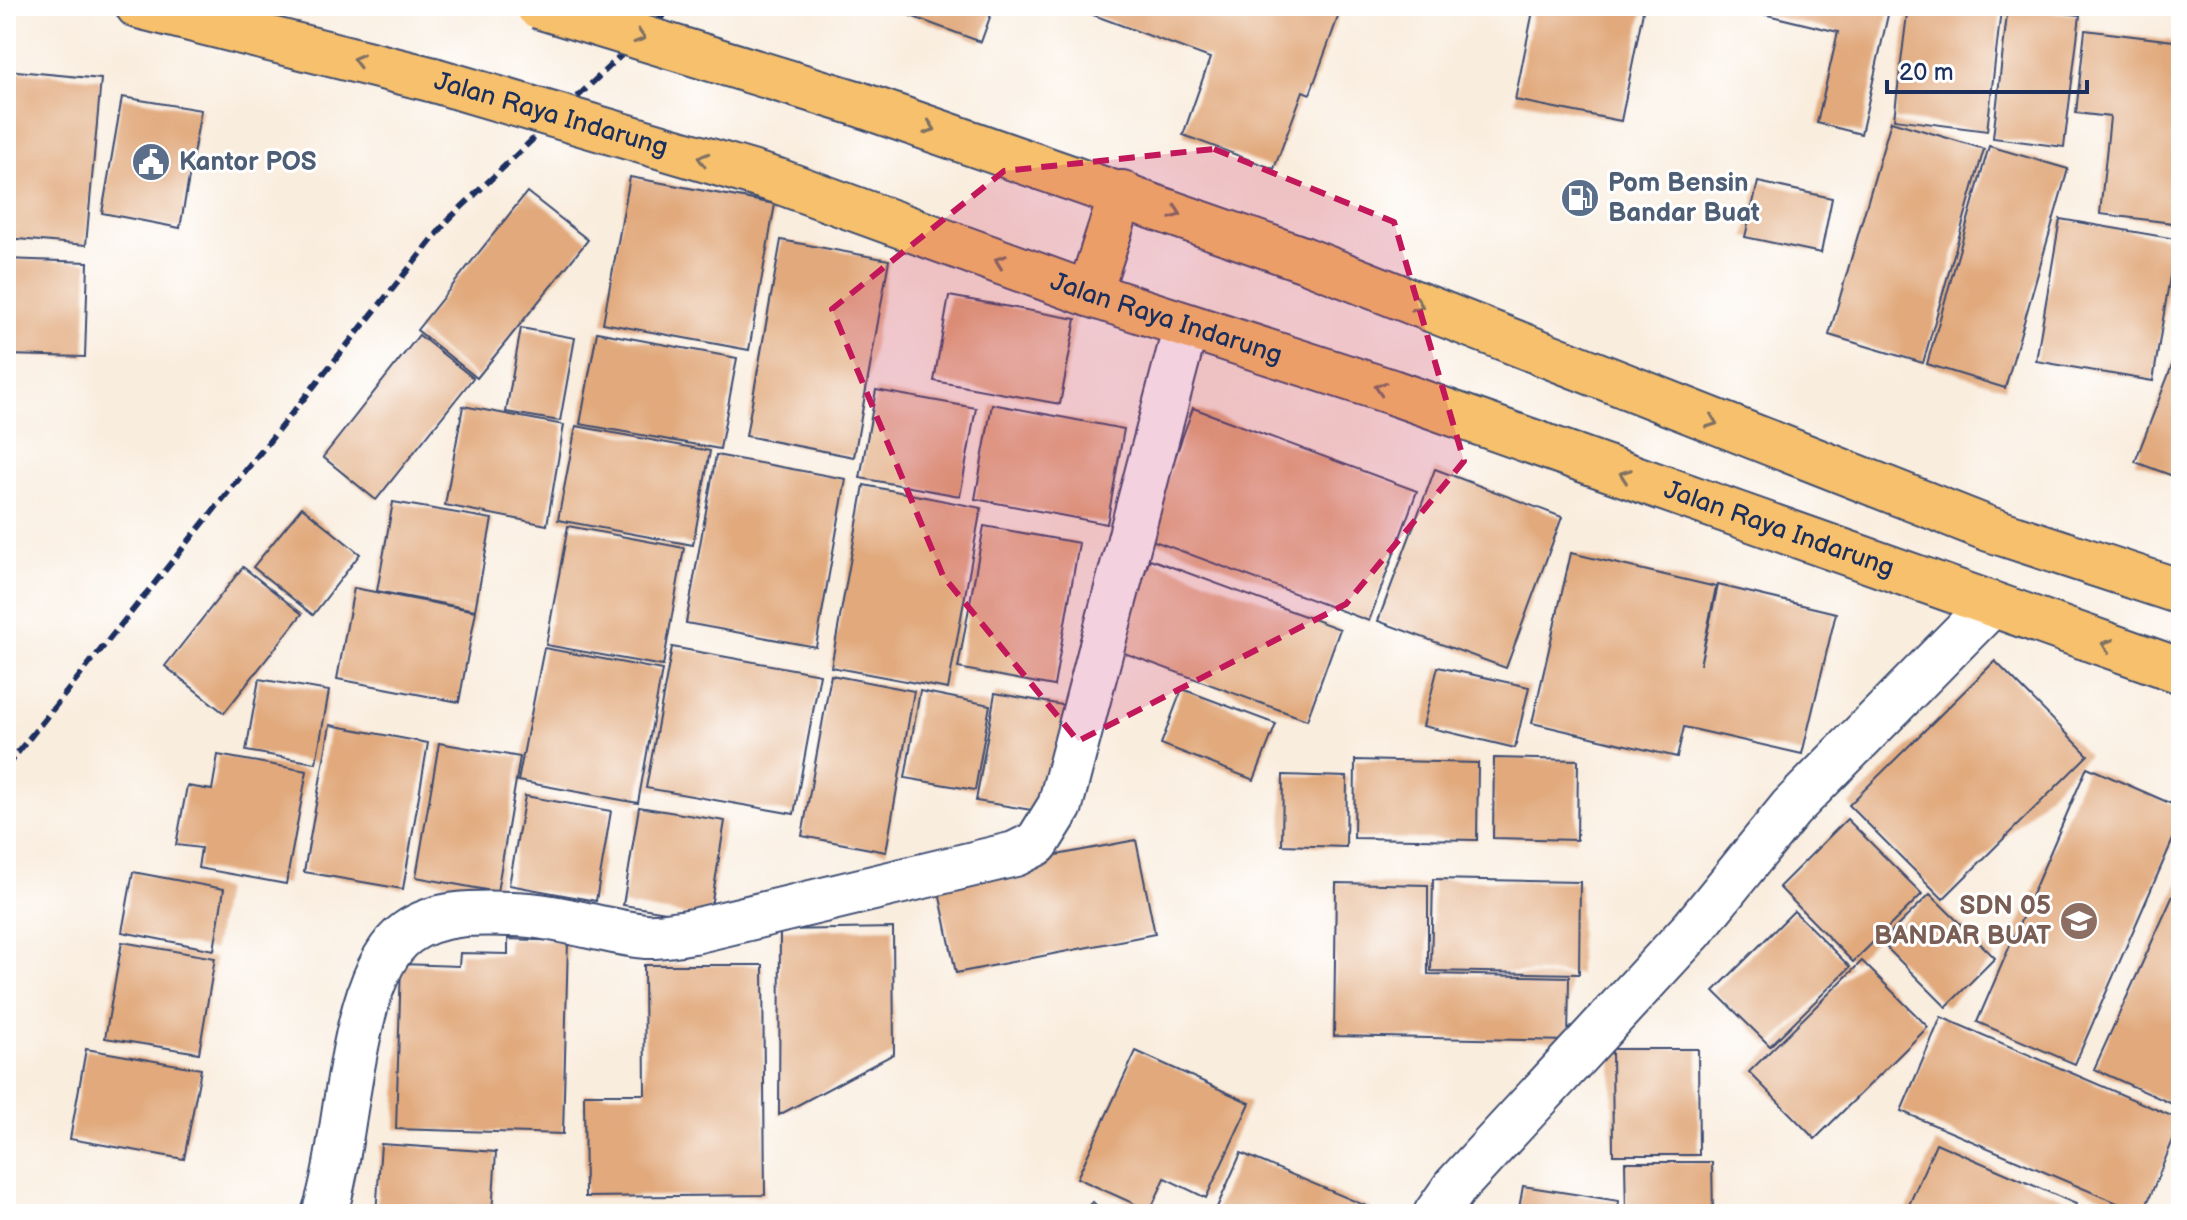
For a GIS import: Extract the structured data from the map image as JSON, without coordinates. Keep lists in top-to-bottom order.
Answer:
{
  "streets": {
    "highway": ["Jalan Raya Indarung"]
  },
  "places": {
    "public building": ["Kantor POS"],
    "fuel station": ["Pom Bensin Bandar Buat"],
    "school or university": ["SDN 05 BANDAR BUAT"]
  },
  "scale_bar": "20 m"
}
